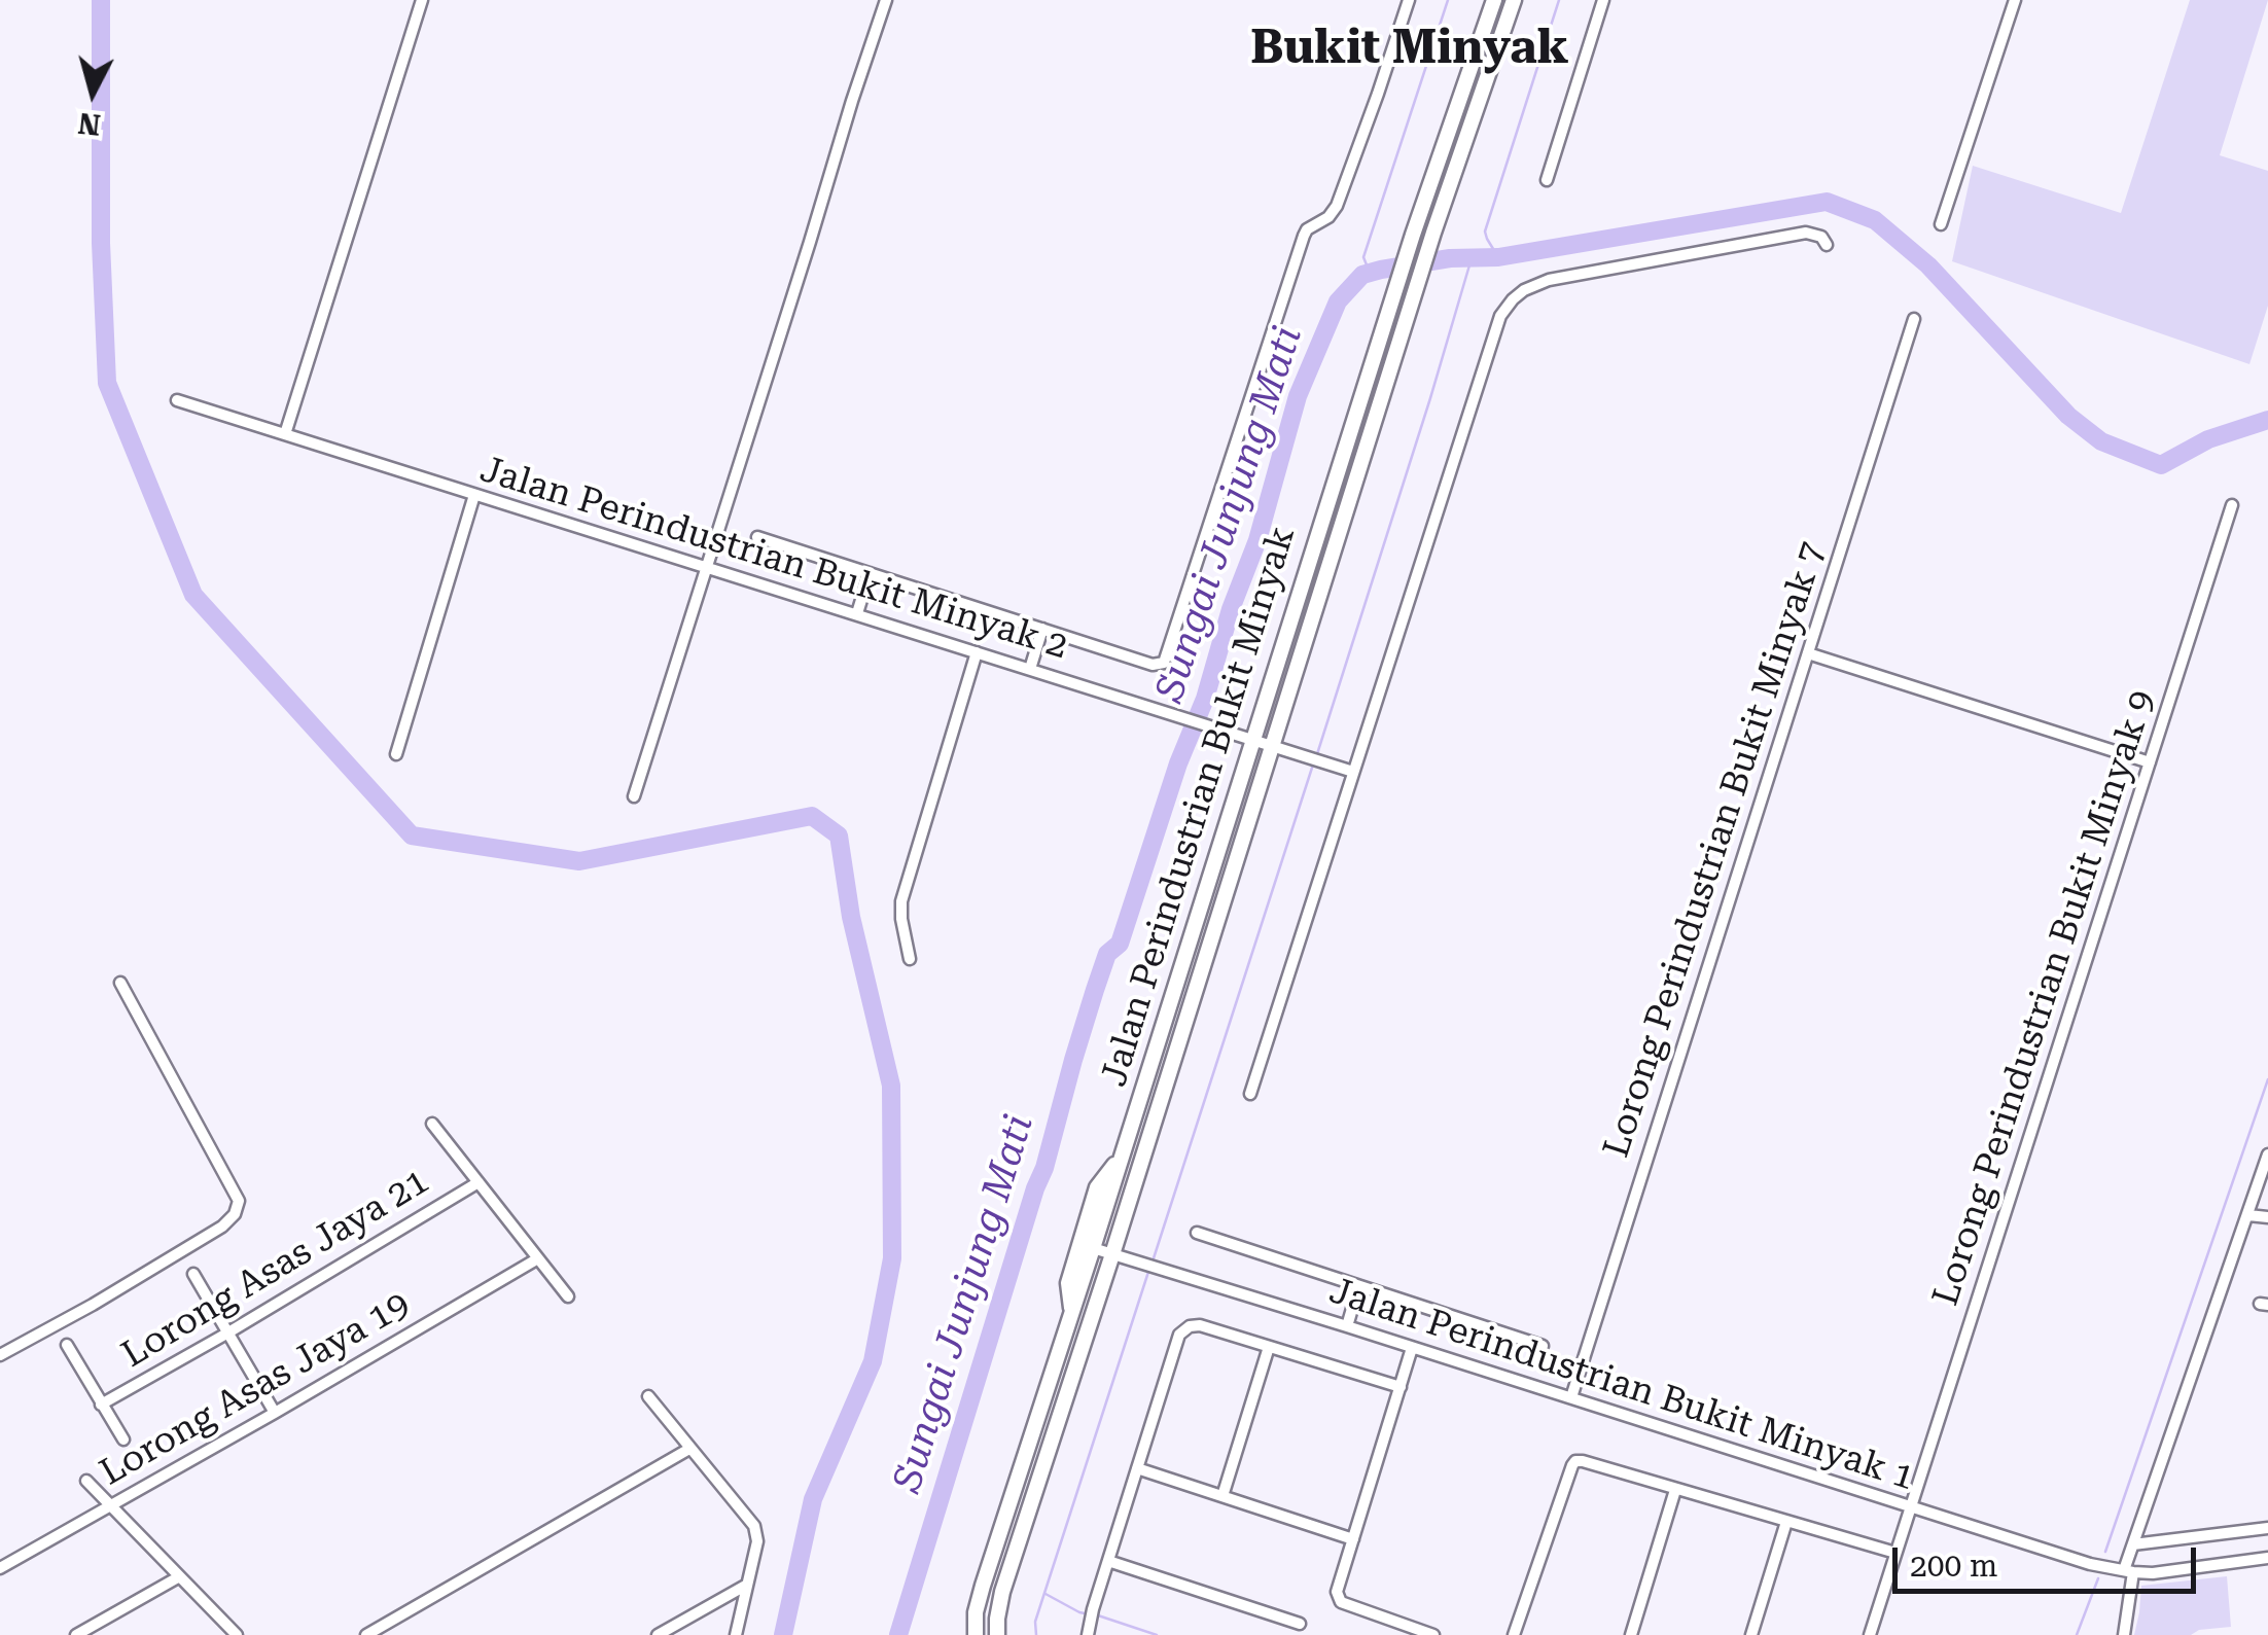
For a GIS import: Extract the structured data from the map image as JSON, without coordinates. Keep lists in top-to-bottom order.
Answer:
{
  "streets": {
    "main road": ["Jalan Perindustrian Bukit Minyak"],
    "street": [
      "Jalan Perindustrian Bukit Minyak 2",
      "Lorong Perindustrian Bukit Minyak 7",
      "Lorong Perindustrian Bukit Minyak 9",
      "Lorong Asas Jaya 21",
      "Jalan Perindustrian Bukit Minyak 1",
      "Lorong Asas Jaya 19"
    ]
  },
  "crossings": [
    ["Jalan Perindustrian Bukit Minyak 2", "Jalan Perindustrian Bukit Minyak"],
    ["Jalan Perindustrian Bukit Minyak", "Jalan Perindustrian Bukit Minyak 1"],
    ["Lorong Perindustrian Bukit Minyak 7", "Jalan Perindustrian Bukit Minyak 1"],
    ["Lorong Perindustrian Bukit Minyak 9", "Jalan Perindustrian Bukit Minyak 1"]
  ],
  "districts": ["Bukit Minyak"],
  "water": ["Sungai Junjung Mati"],
  "scale_bar": "200 m",
  "north": "bottom"
}
